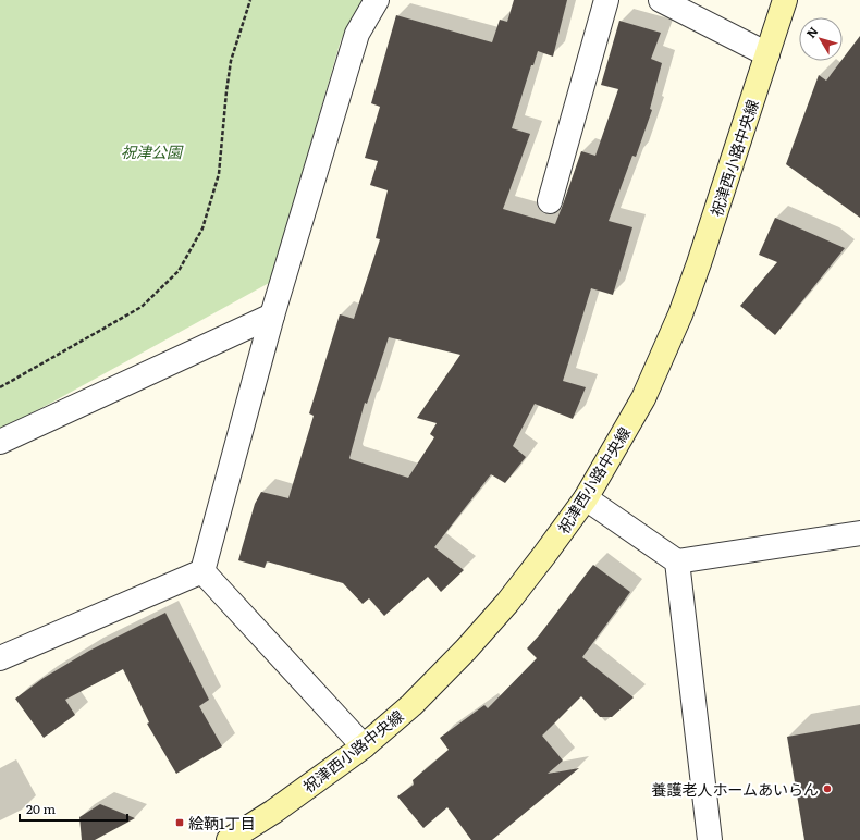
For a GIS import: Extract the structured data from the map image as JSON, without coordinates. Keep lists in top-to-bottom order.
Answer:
{
  "streets": {
    "main road": ["祝津西小路中央線"]
  },
  "parks": ["祝津公園"],
  "places": {
    "other": ["養護老人ホームあいらん"],
    "transit": ["絵鞆1丁目"]
  },
  "scale_bar": "20 m",
  "north": "top left"
}
